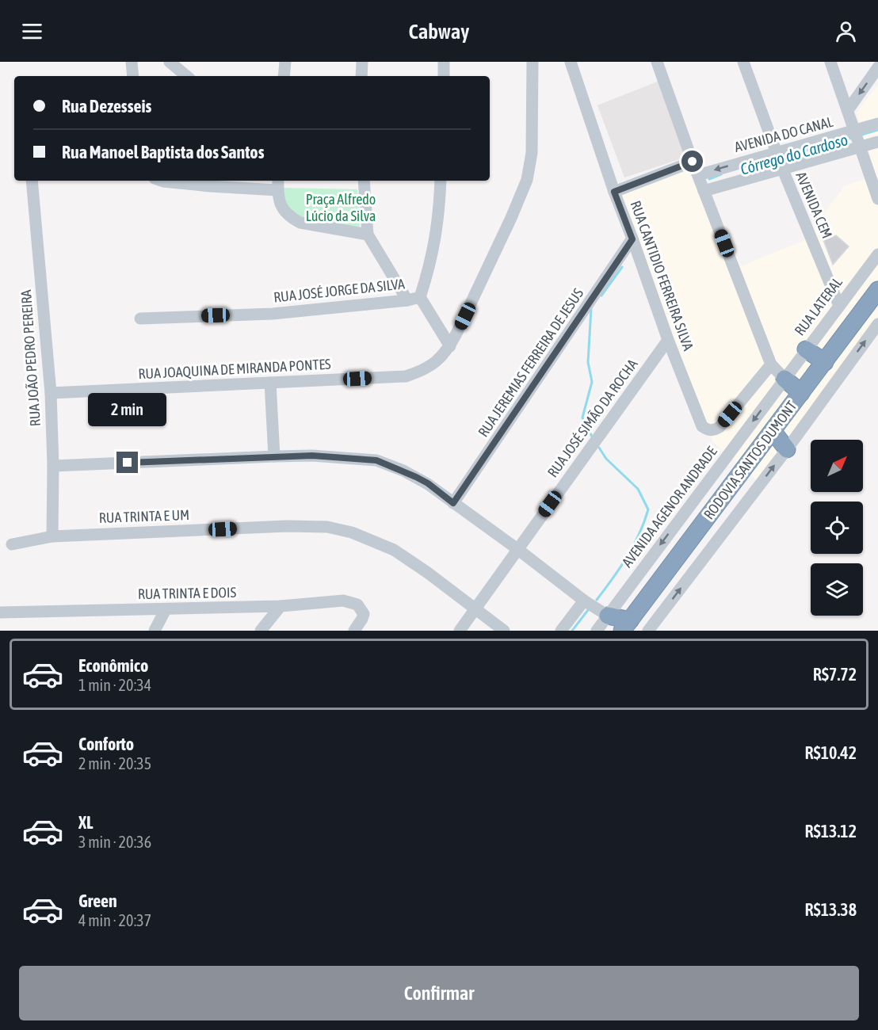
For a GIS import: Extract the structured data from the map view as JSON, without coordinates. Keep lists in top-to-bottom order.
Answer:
{
  "streets": {
    "highway": ["RODOVIA SANTOS DUMONT"],
    "street": [
      "AVENIDA DO CANAL",
      "AVENIDA CEM",
      "RUA CANTIDIO FERREIRA SILVA",
      "RUA JOSÉ JORGE DA SILVA",
      "RUA LATERAL",
      "RUA JOÃO PEDRO PEREIRA",
      "RUA JEREMIAS FERREIRA DE JESUS",
      "RUA JOAQUINA DE MIRANDA PONTES",
      "RUA JOSÉ SIMÃO DA ROCHA",
      "AVENIDA AGENOR ANDRADE",
      "RUA TRINTA E UM",
      "RUA TRINTA E DOIS"
    ]
  },
  "crossings": [
    ["AVENIDA DO CANAL", "AVENIDA CEM"],
    ["AVENIDA CEM", "RUA LATERAL"],
    ["RUA CANTIDIO FERREIRA SILVA", "RUA JEREMIAS FERREIRA DE JESUS"],
    ["RUA CANTIDIO FERREIRA SILVA", "RUA JOSÉ SIMÃO DA ROCHA"],
    ["RUA LATERAL", "AVENIDA AGENOR ANDRADE"],
    ["RUA JOÃO PEDRO PEREIRA", "RUA JOAQUINA DE MIRANDA PONTES"],
    ["RUA JOÃO PEDRO PEREIRA", "RUA TRINTA E UM"],
    ["RUA JOSÉ SIMÃO DA ROCHA", "RUA TRINTA E UM"]
  ],
  "water": ["Córrego do Cardoso"],
  "parks": ["Praça Alfredo Lúcio da Silva"],
  "north": "top right",
  "page": {
    "header": "Cabway",
    "banner": ["Rua Dezesseis", "Rua Manoel Baptista dos Santos"],
    "bubble": "2 min",
    "list": [
      {
        "name": "Econômico",
        "note": "1 min · 20:34",
        "value": "R$7.72"
      },
      {
        "name": "Conforto",
        "note": "2 min · 20:35",
        "value": "R$10.42"
      },
      {
        "name": "XL",
        "note": "3 min · 20:36",
        "value": "R$13.12"
      },
      {
        "name": "Green",
        "note": "4 min · 20:37",
        "value": "R$13.38"
      }
    ],
    "buttons": "Confirmar"
  }
}
